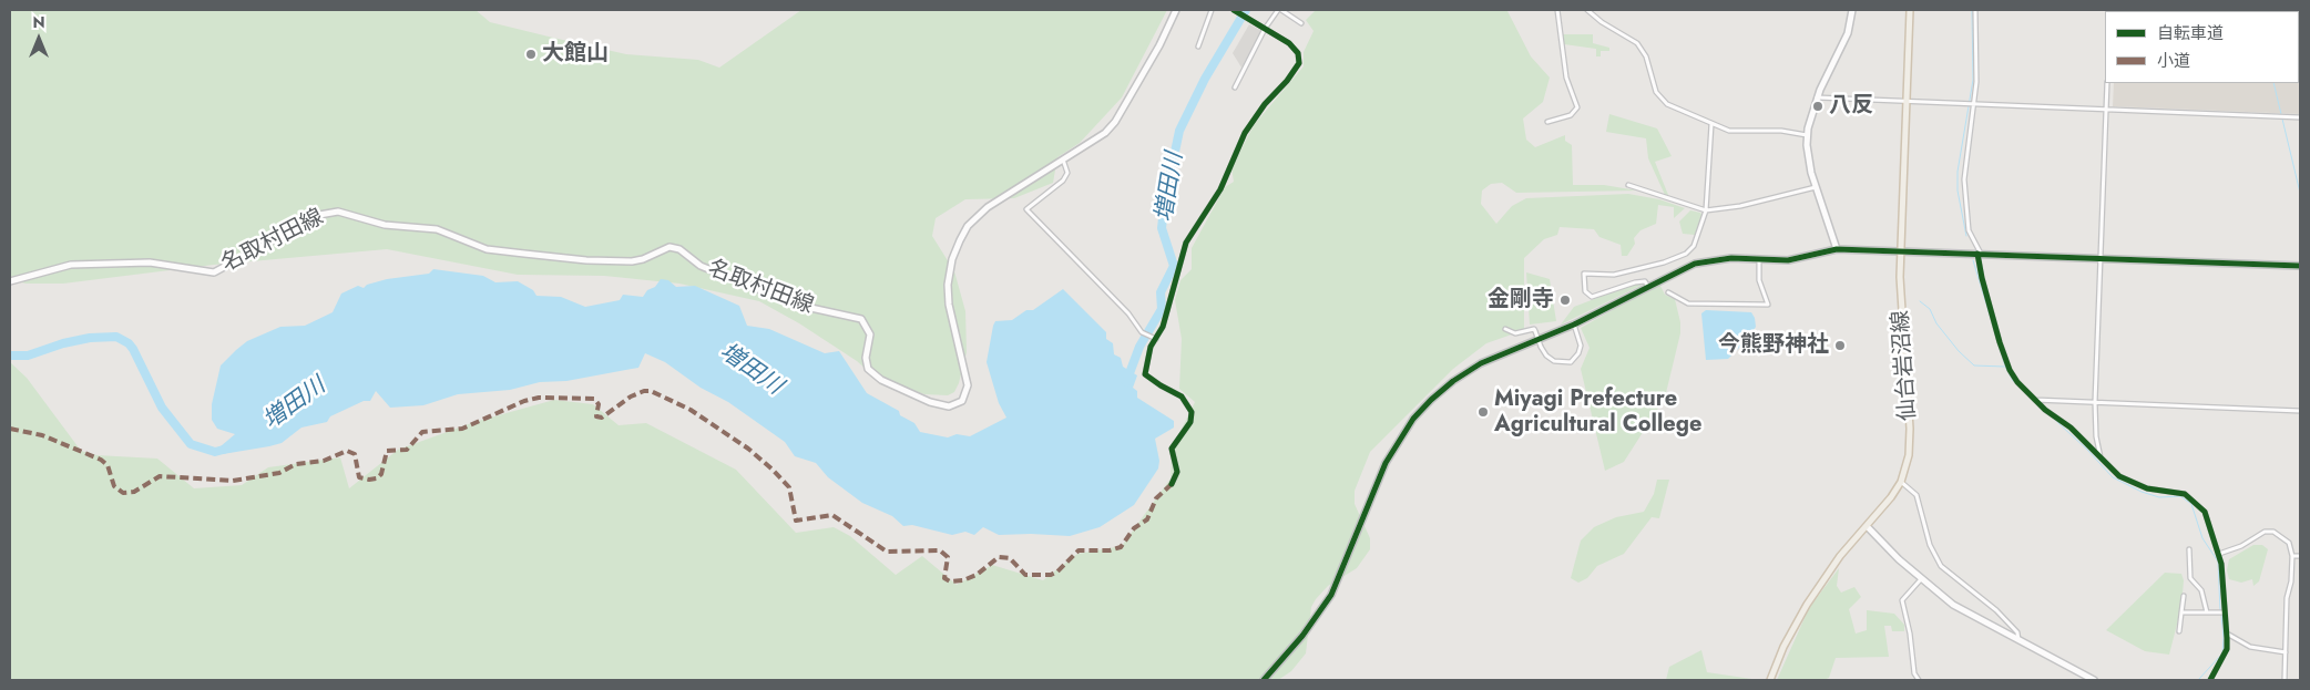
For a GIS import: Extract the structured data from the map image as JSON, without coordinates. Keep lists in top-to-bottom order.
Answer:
{
  "streets": {
    "main road": ["仙台岩沼線"],
    "street": ["名取村田線"]
  },
  "water": ["増田川"],
  "places": [
    "大館山",
    "八反",
    "金剛寺",
    "今熊野神社",
    "Miyagi Prefecture Agricultural College"
  ],
  "legend": ["自転車道", "小道"],
  "north": "top"
}
